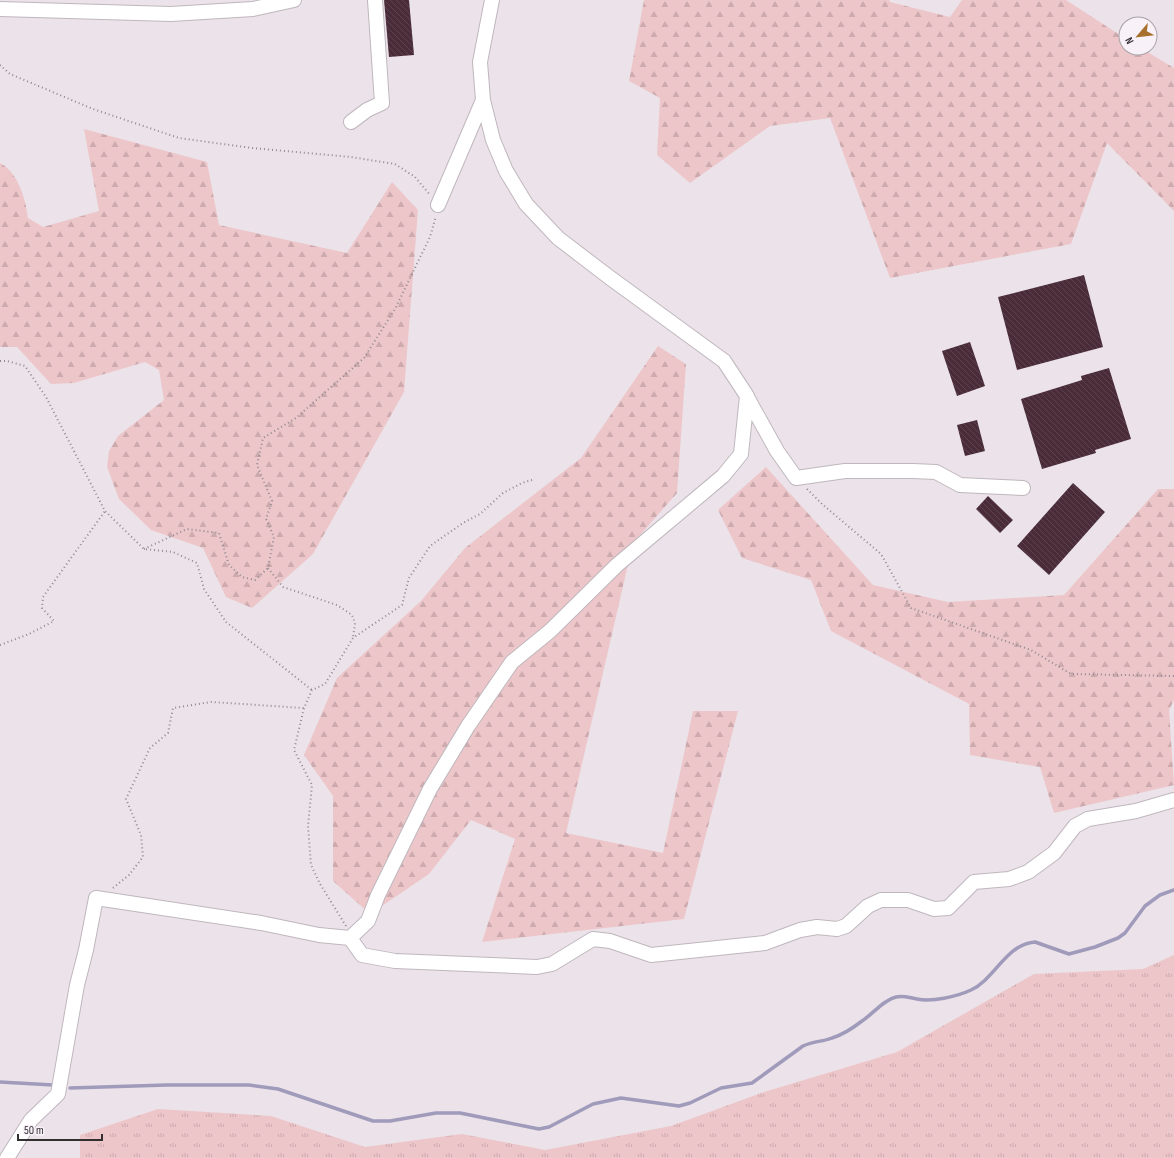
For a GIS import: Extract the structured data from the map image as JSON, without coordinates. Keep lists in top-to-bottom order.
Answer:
{
  "scale_bar": "50 m",
  "north": "bottom left"
}
